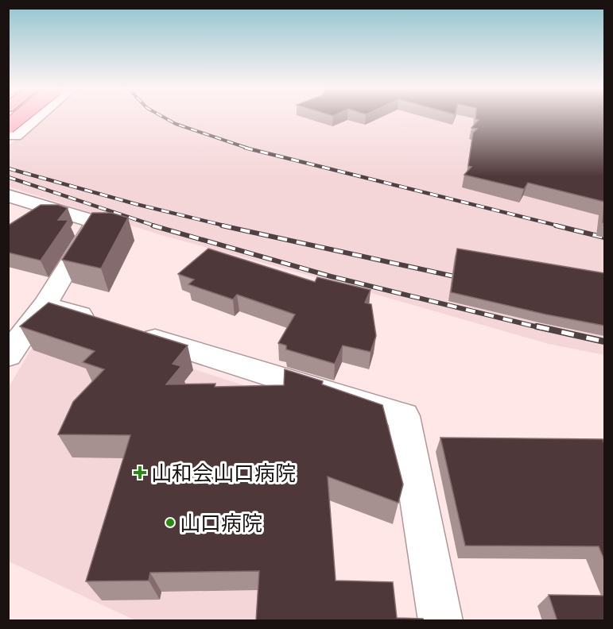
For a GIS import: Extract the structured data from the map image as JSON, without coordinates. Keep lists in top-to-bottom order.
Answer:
{
  "places": {
    "health": ["山和会山口病院"],
    "other": ["山口病院"]
  }
}
